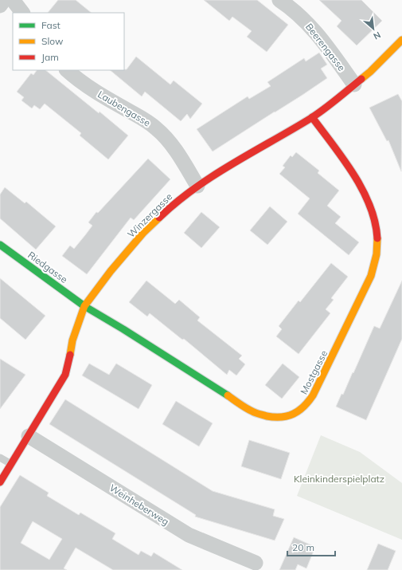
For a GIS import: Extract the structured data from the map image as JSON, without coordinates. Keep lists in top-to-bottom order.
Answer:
{
  "streets": {
    "street": [
      "Beerengasse",
      "Laubengasse",
      "Winzergasse",
      "Riedgasse",
      "Mostgasse",
      "Weinheberweg"
    ]
  },
  "crossings": [
    ["Beerengasse", "Winzergasse"],
    ["Laubengasse", "Winzergasse"],
    ["Winzergasse", "Riedgasse"],
    ["Winzergasse", "Mostgasse"],
    ["Winzergasse", "Weinheberweg"],
    ["Riedgasse", "Mostgasse"]
  ],
  "parks": ["Kleinkinderspielplatz"],
  "legend": ["Fast", "Slow", "Jam"],
  "scale_bar": "20 m",
  "north": "bottom right"
}
